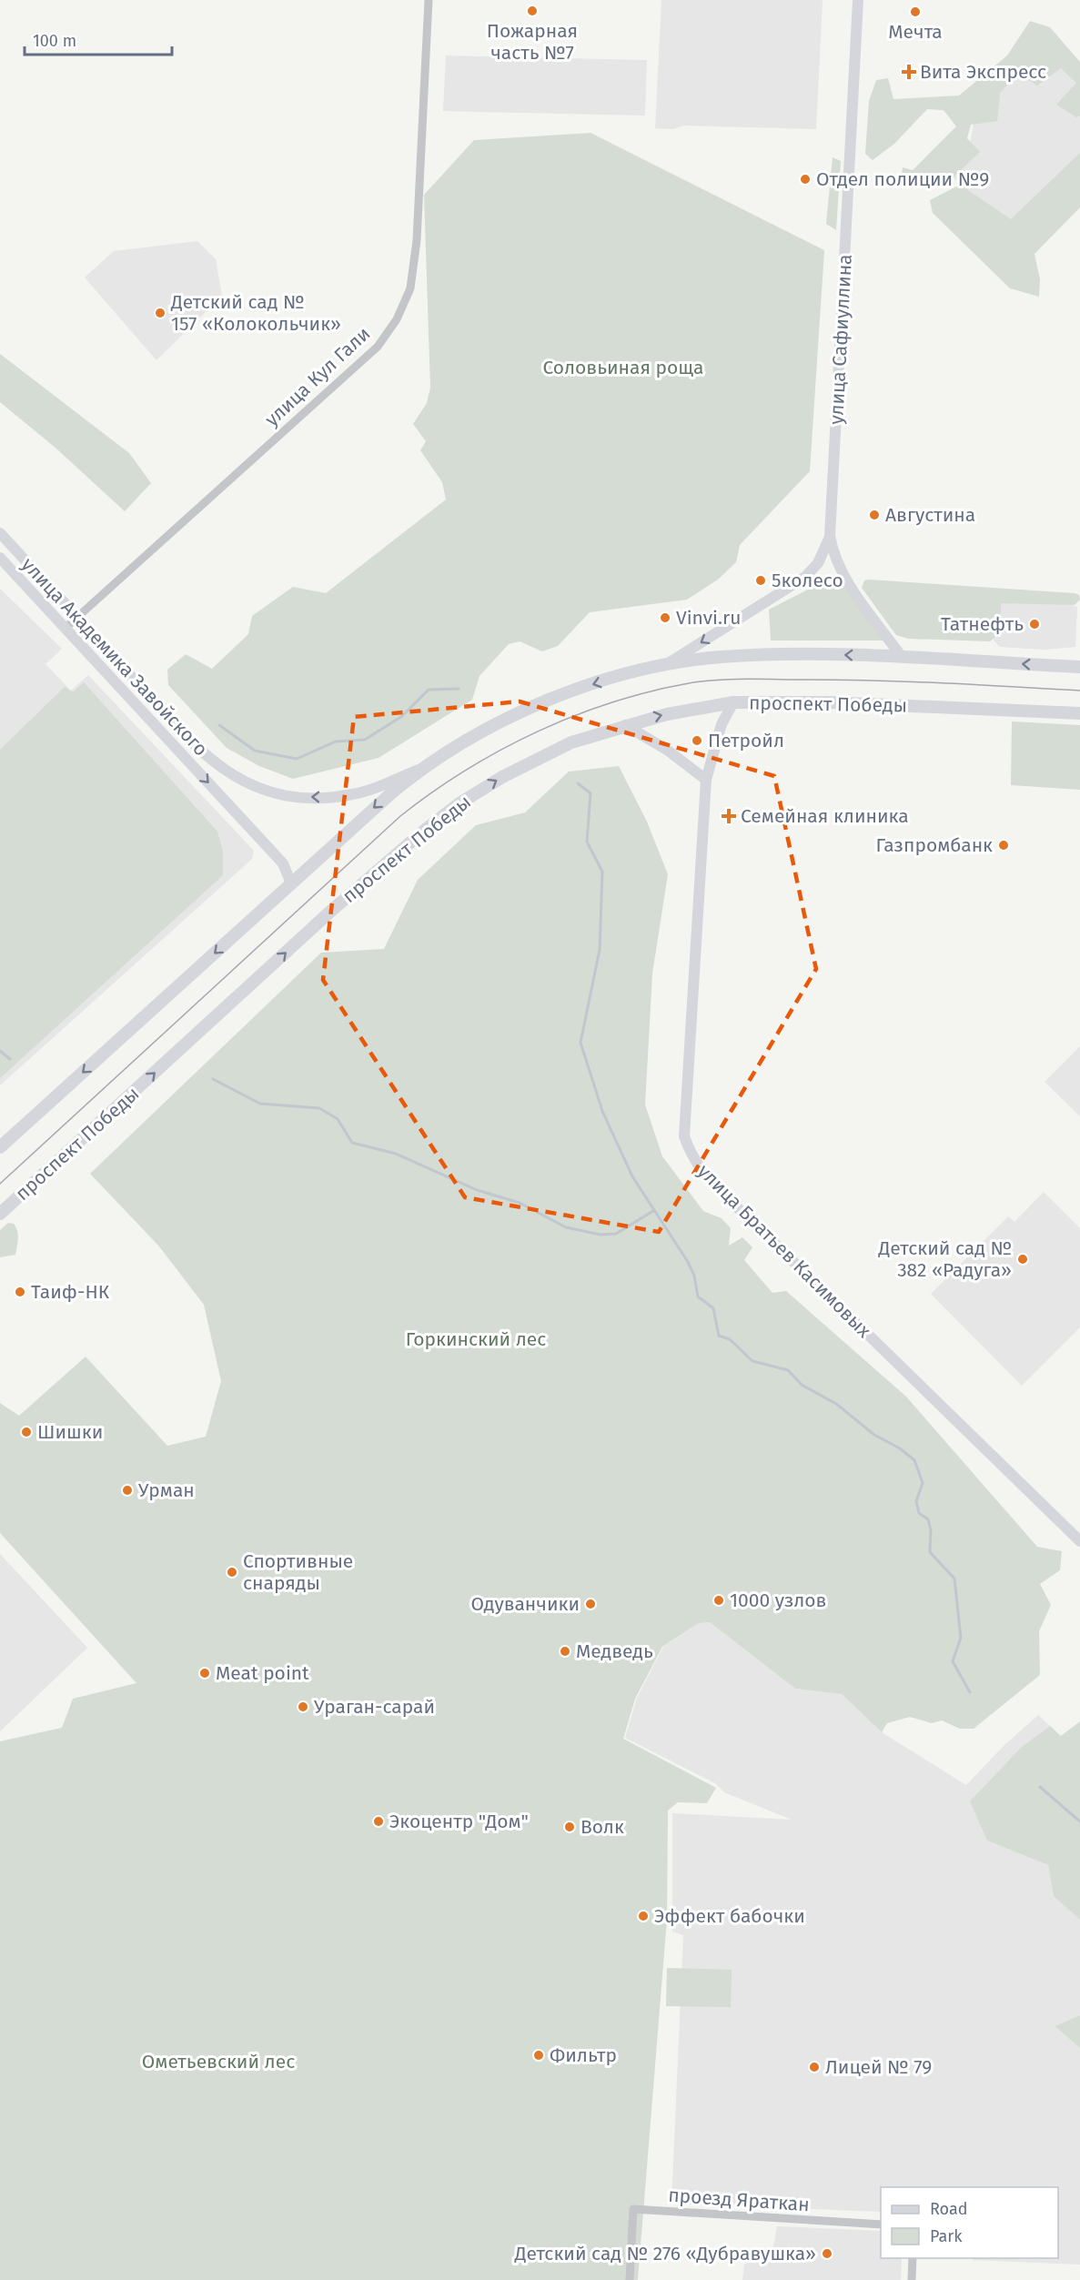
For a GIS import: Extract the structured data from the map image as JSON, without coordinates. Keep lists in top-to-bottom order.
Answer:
{
  "streets": {
    "main road": ["проспект Победы"],
    "street": [
      "улица Сафиуллина",
      "улица Кул Гали",
      "улица Академика Завойского",
      "улица Братьев Касимовых",
      "проезд Яраткан"
    ]
  },
  "crossings": [
    ["улица Кул Гали", "улица Академика Завойского"],
    ["проспект Победы", "улица Братьев Касимовых"]
  ],
  "parks": ["Соловьиная роща", "Горкинский лес", "Ометьевский лес"],
  "places": {
    "other": [
      "Пожарная часть №7",
      "Мечта",
      "Отдел полиции №9",
      "Детский сад № 157 «Колокольчик»",
      "Августина",
      "5колесо",
      "Vinvi.ru",
      "Татнефть",
      "Петройл",
      "Газпромбанк",
      "Детский сад № 382 «Радуга»",
      "Таиф-НК",
      "Шишки",
      "Урман",
      "Спортивные снаряды",
      "1000 узлов",
      "Одуванчики",
      "Медведь",
      "Meat point",
      "Ураган-сарай",
      "Экоцентр \"Дом\"",
      "Волк",
      "Эффект бабочки",
      "Фильтр",
      "Лицей № 79",
      "Детский сад № 276 «Дубравушка»"
    ],
    "health": ["Вита Экспресс", "Семейная клиника"]
  },
  "legend": ["Road", "Park"],
  "scale_bar": "100 m"
}
